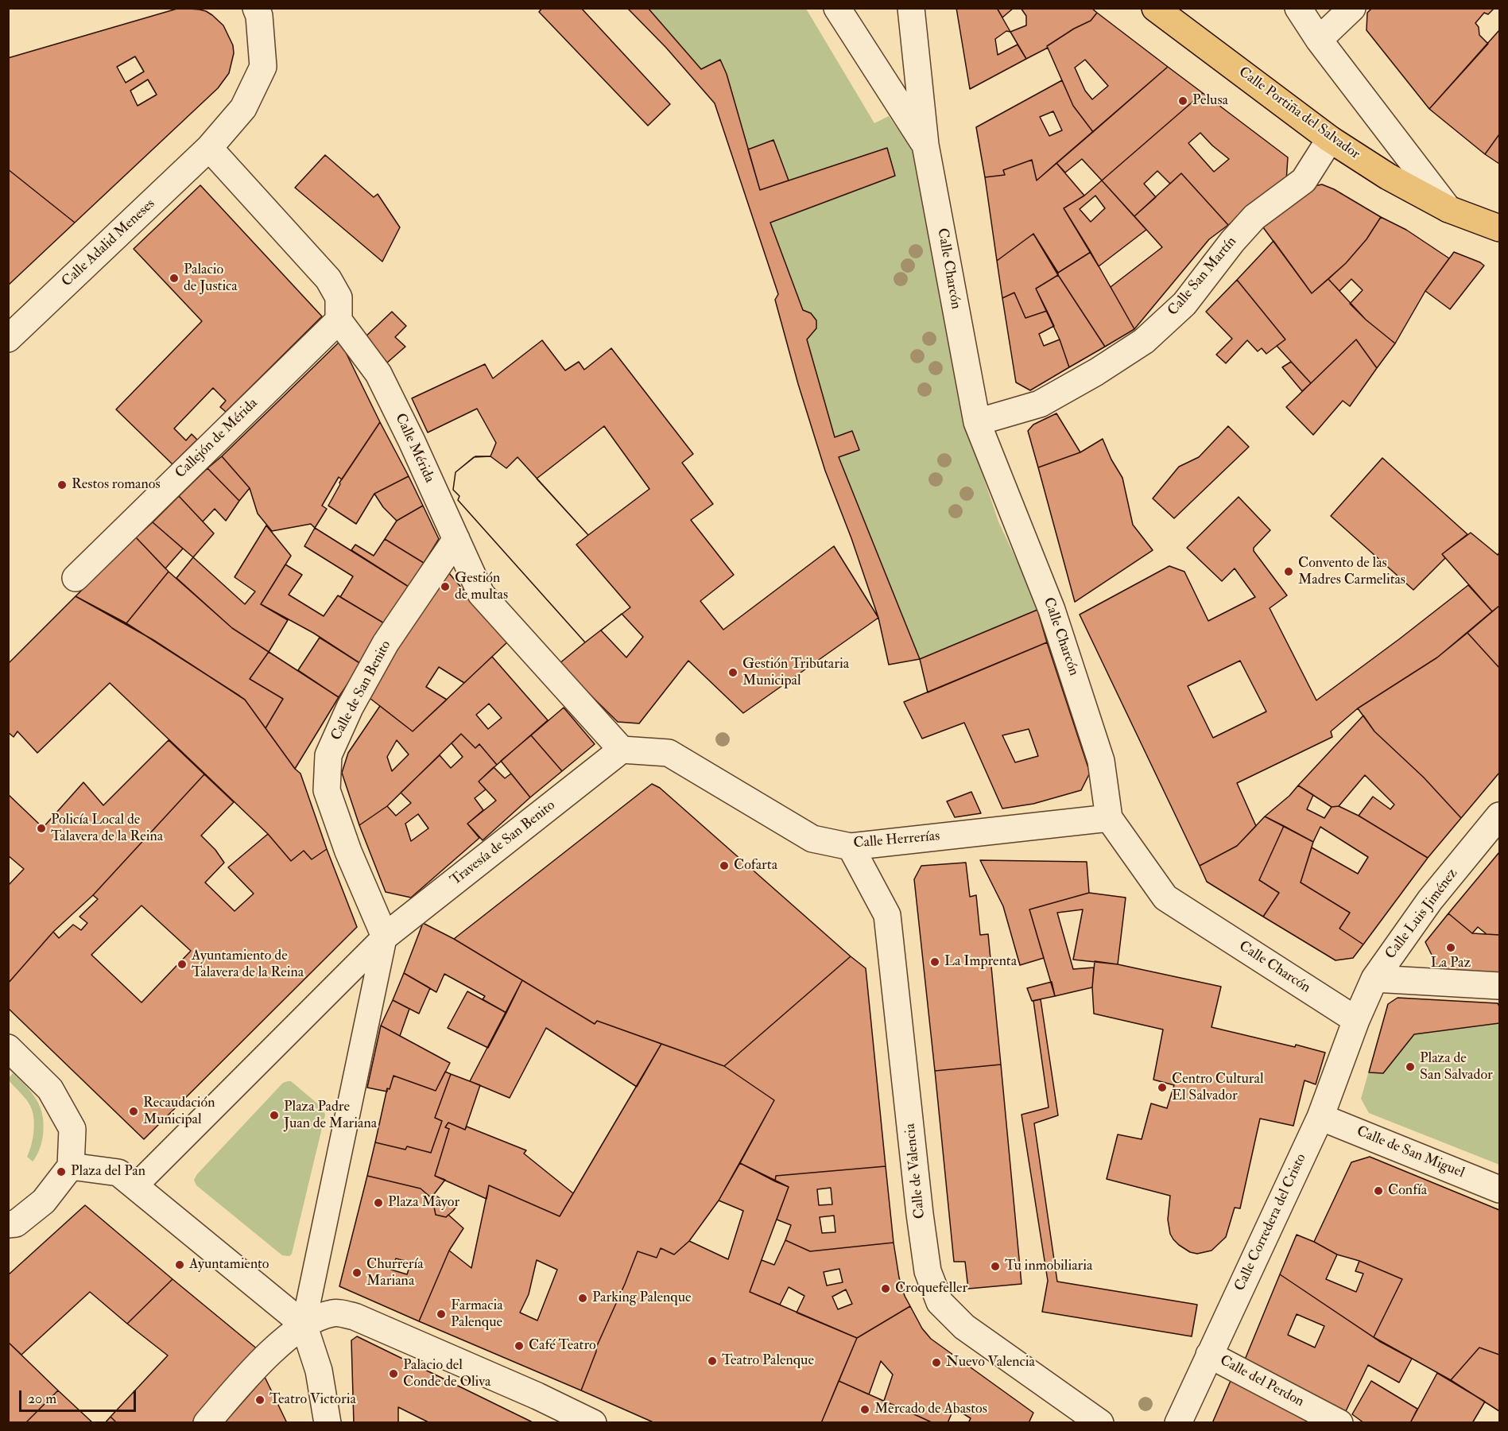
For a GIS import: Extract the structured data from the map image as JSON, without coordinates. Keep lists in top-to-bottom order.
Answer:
{
  "streets": {
    "main road": ["Calle Portiña del Salvador"],
    "street": [
      "Calle Adalid Meneses",
      "Calle Charcón",
      "Calle San Martín",
      "Callejón de Mérida",
      "Calle Mérida",
      "Calle de San Benito",
      "Calle Herrerías",
      "Travesía de San Benito",
      "Calle Luis Jiménez",
      "Calle de San Miguel",
      "Calle de Valencia",
      "Calle Corredera del Cristo",
      "Calle del Perdon"
    ]
  },
  "crossings": [
    ["Calle Portiña del Salvador", "Calle San Martín"],
    ["Calle Charcón", "Calle San Martín"],
    ["Calle Charcón", "Calle Herrerías"],
    ["Calle Charcón", "Calle Luis Jiménez"],
    ["Calle Charcón", "Calle Corredera del Cristo"],
    ["Callejón de Mérida", "Calle Mérida"],
    ["Calle Mérida", "Calle de San Benito"],
    ["Calle Mérida", "Calle Herrerías"],
    ["Calle Mérida", "Travesía de San Benito"],
    ["Calle de San Benito", "Travesía de San Benito"],
    ["Calle Herrerías", "Travesía de San Benito"],
    ["Calle Herrerías", "Calle de Valencia"],
    ["Calle Luis Jiménez", "Calle Corredera del Cristo"],
    ["Calle de San Miguel", "Calle Corredera del Cristo"],
    ["Calle Corredera del Cristo", "Calle del Perdon"]
  ],
  "places": [
    "Pelusa",
    "Palacio de Justica",
    "Restos romanos",
    "Convento de las Madres Carmelitas",
    "Gestión de multas",
    "Gestión Tributaria Municipal",
    "Policía Local de Talavera de la Reina",
    "Cofarta",
    "La Paz",
    "La Imprenta",
    "Ayuntamiento de Talavera de la Reina",
    "Plaza de San Salvador",
    "Centro Cultural El Salvador",
    "Recaudación Municipal",
    "Plaza Padre Juan de Mariana",
    "Plaza del Pan",
    "Confía",
    "Plaza Mayor",
    "Ayuntamiento",
    "Tu inmobiliaria",
    "Churrería Mariana",
    "Croquefeller",
    "Parking Palenque",
    "Farmacia Palenque",
    "Café Teatro",
    "Teatro Palenque",
    "Nuevo Valencia",
    "Palacio del Conde de Oliva",
    "Teatro Victoria",
    "Mercado de Abastos"
  ],
  "scale_bar": "20 m"
}
